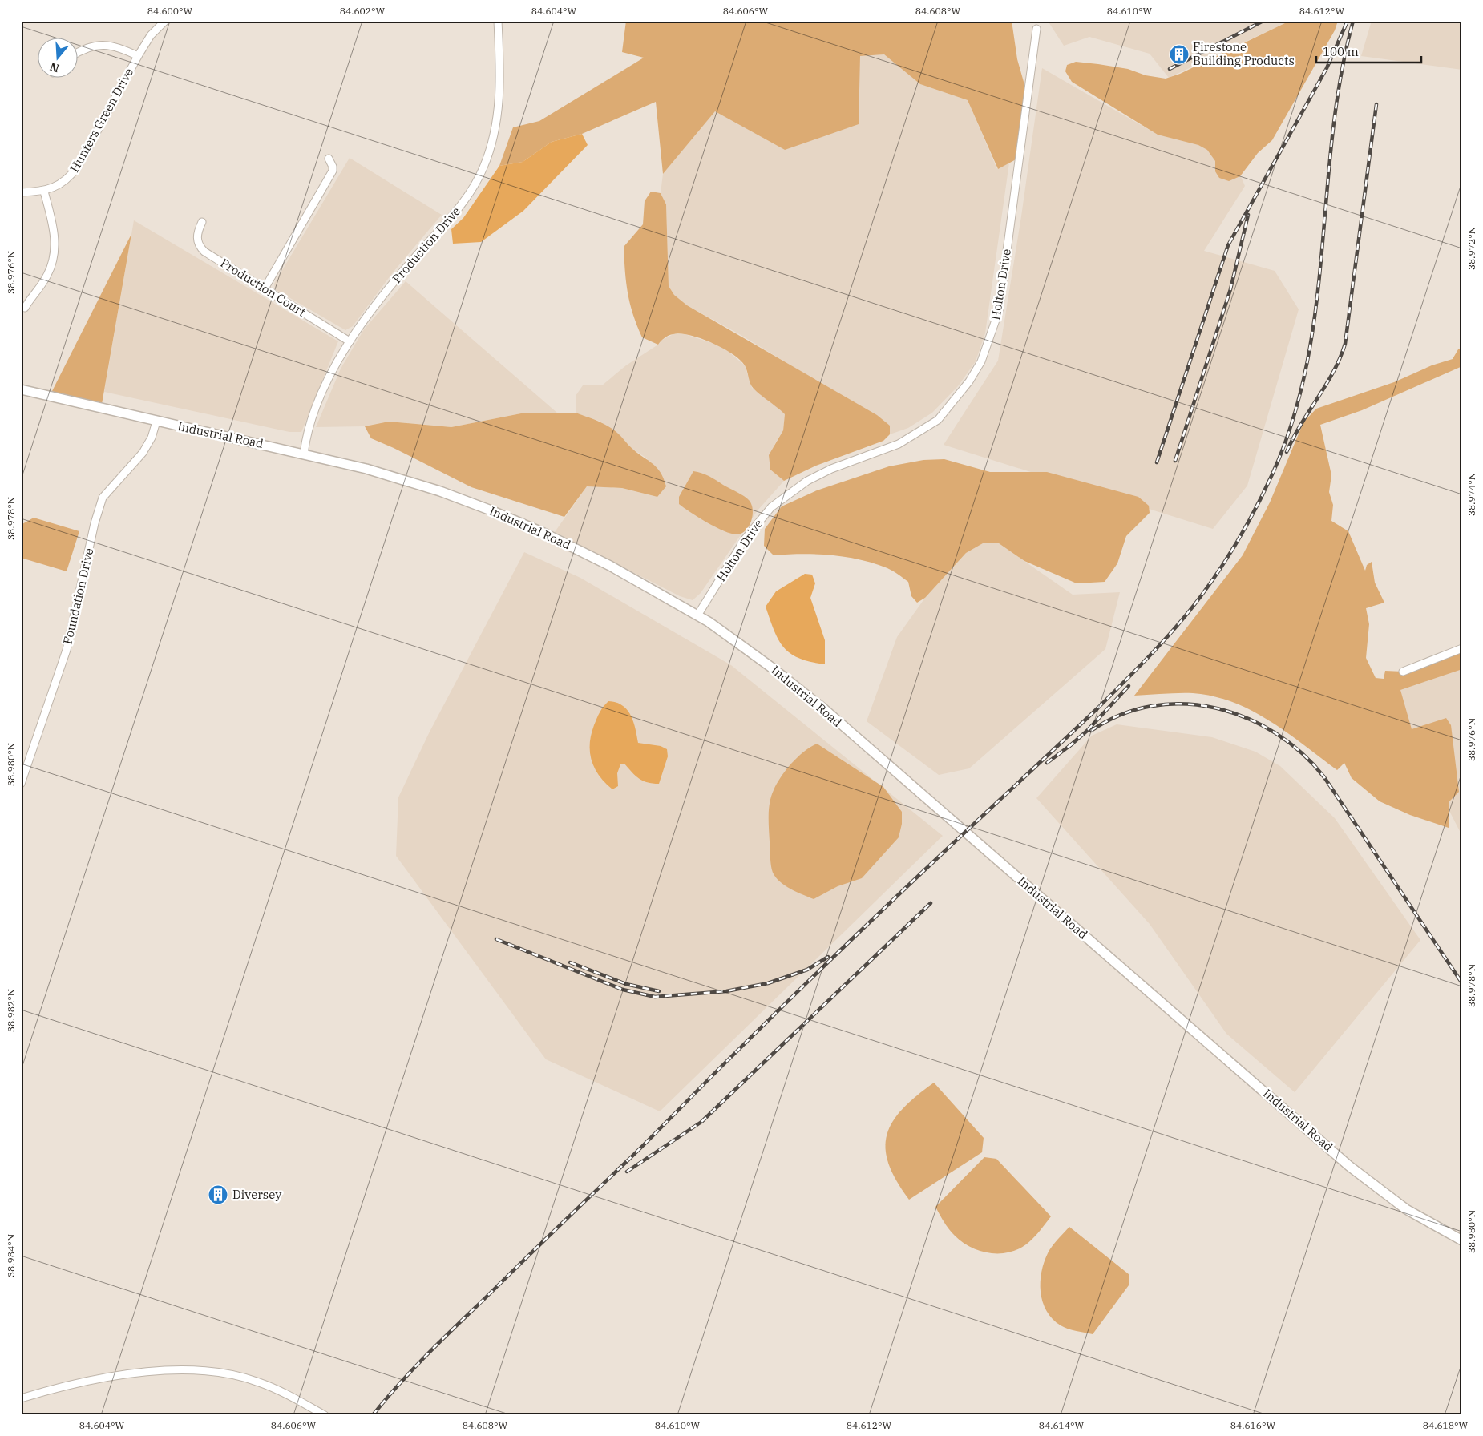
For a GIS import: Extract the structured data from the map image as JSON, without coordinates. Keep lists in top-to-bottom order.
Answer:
{
  "streets": {
    "main road": ["Industrial Road"],
    "street": [
      "Hunters Green Drive",
      "Production Drive",
      "Holton Drive",
      "Production Court",
      "Foundation Drive"
    ]
  },
  "crossings": [
    ["Production Drive", "Production Court"],
    ["Production Drive", "Industrial Road"],
    ["Holton Drive", "Industrial Road"],
    ["Industrial Road", "Foundation Drive"]
  ],
  "places": {
    "building": ["Firestone Building Products", "Diversey"]
  },
  "scale_bar": "100 m",
  "north": "bottom",
  "coordinates": [
    "84.600°W",
    "84.602°W",
    "84.604°W",
    "84.606°W",
    "84.608°W",
    "84.610°W",
    "84.612°W",
    "38.972°N",
    "38.976°N",
    "38.974°N",
    "38.978°N",
    "38.980°N",
    "38.982°N",
    "38.984°N",
    "84.614°W",
    "84.616°W",
    "84.618°W"
  ]
}
